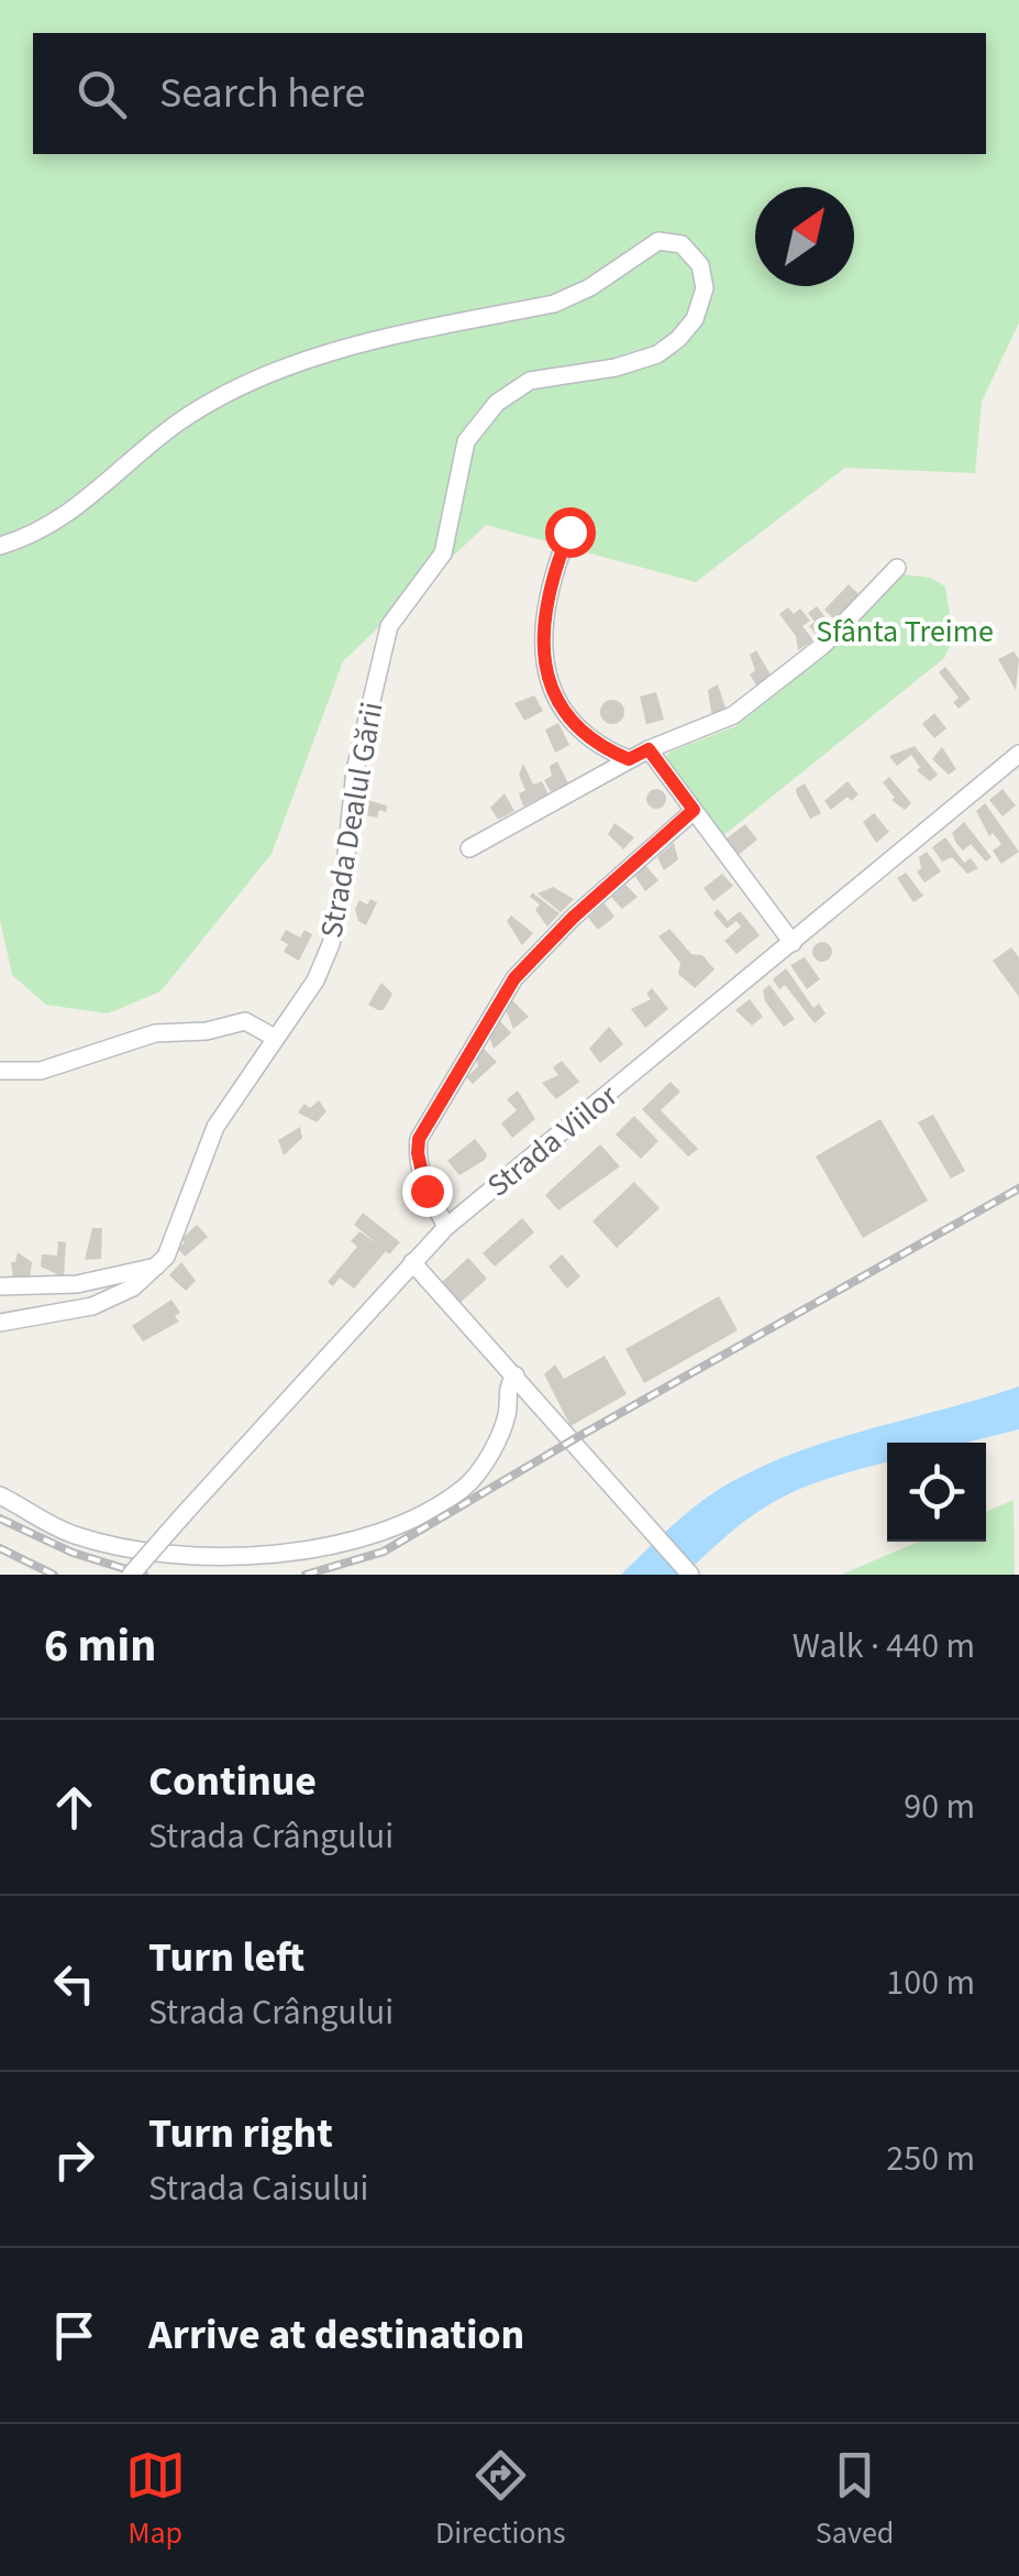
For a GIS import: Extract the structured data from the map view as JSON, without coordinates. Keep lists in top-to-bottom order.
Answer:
{
  "streets": {
    "street": ["Strada Dealul Gării", "Strada Viilor"]
  },
  "parks": ["Sfânta Treime"],
  "north": "top right",
  "page": {
    "search": "Search here",
    "heading": ["6 min", "Walk · 440 m"],
    "list": [
      ["Continue", "Strada Crângului", "90 m"],
      ["Turn left", "Strada Crângului", "100 m"],
      ["Turn right", "Strada Caisului", "250 m"],
      "Arrive at destination"
    ],
    "nav": ["Map", "Directions", "Saved"]
  }
}
